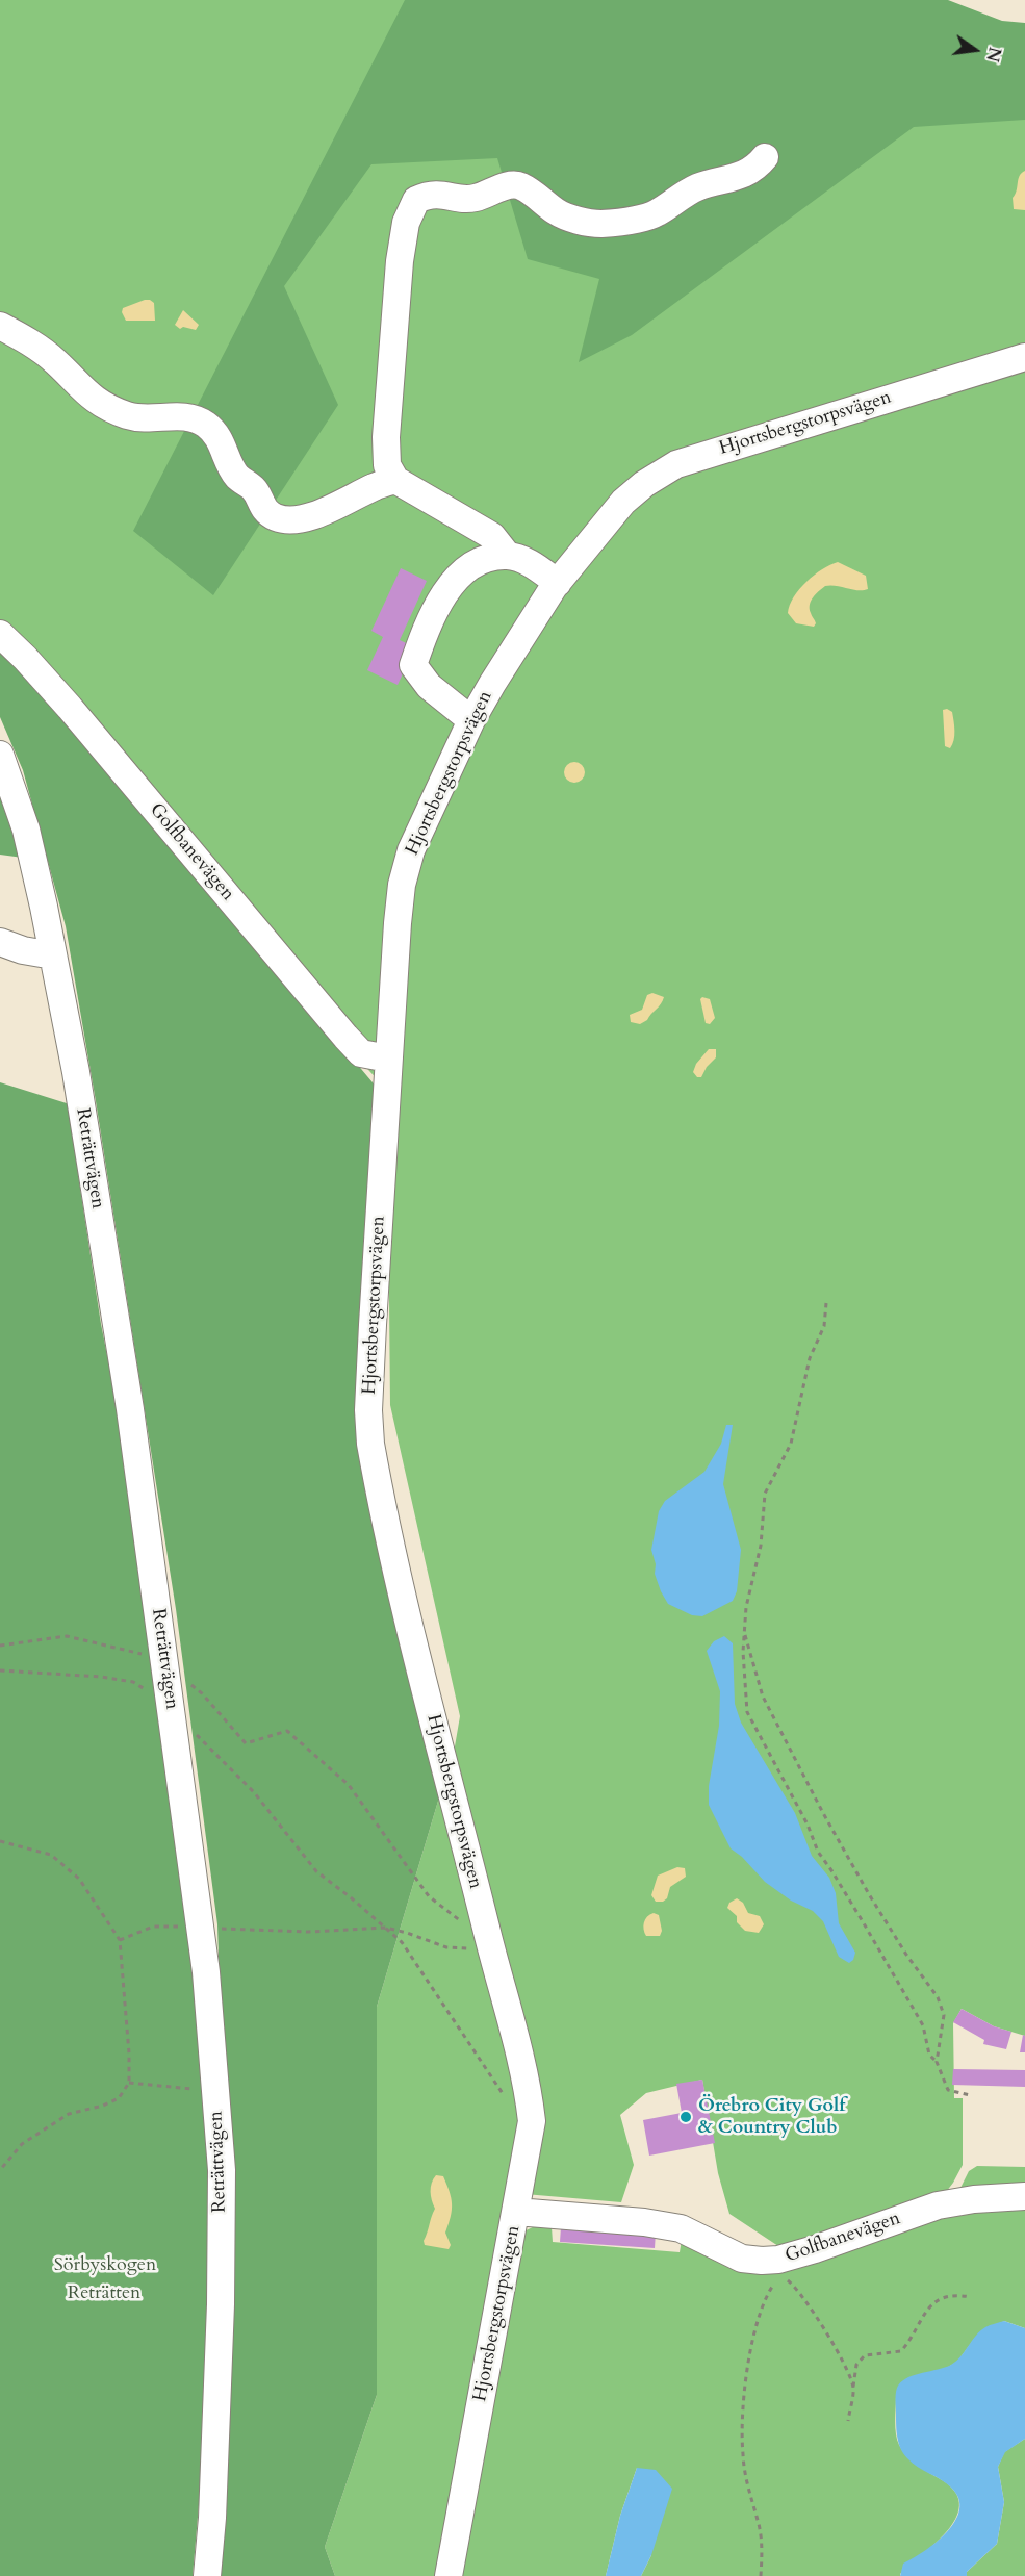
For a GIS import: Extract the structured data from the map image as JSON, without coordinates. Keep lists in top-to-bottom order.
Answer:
{
  "streets": {
    "street": ["Hjortsbergstorpsvägen", "Golfbanevägen", "Reträttvägen"]
  },
  "crossings": [
    ["Hjortsbergstorpsvägen", "Golfbanevägen"]
  ],
  "parks": ["Sörbyskogen", "Reträtten"],
  "places": ["Örebro City Golf & Country Club"],
  "north": "right"
}
